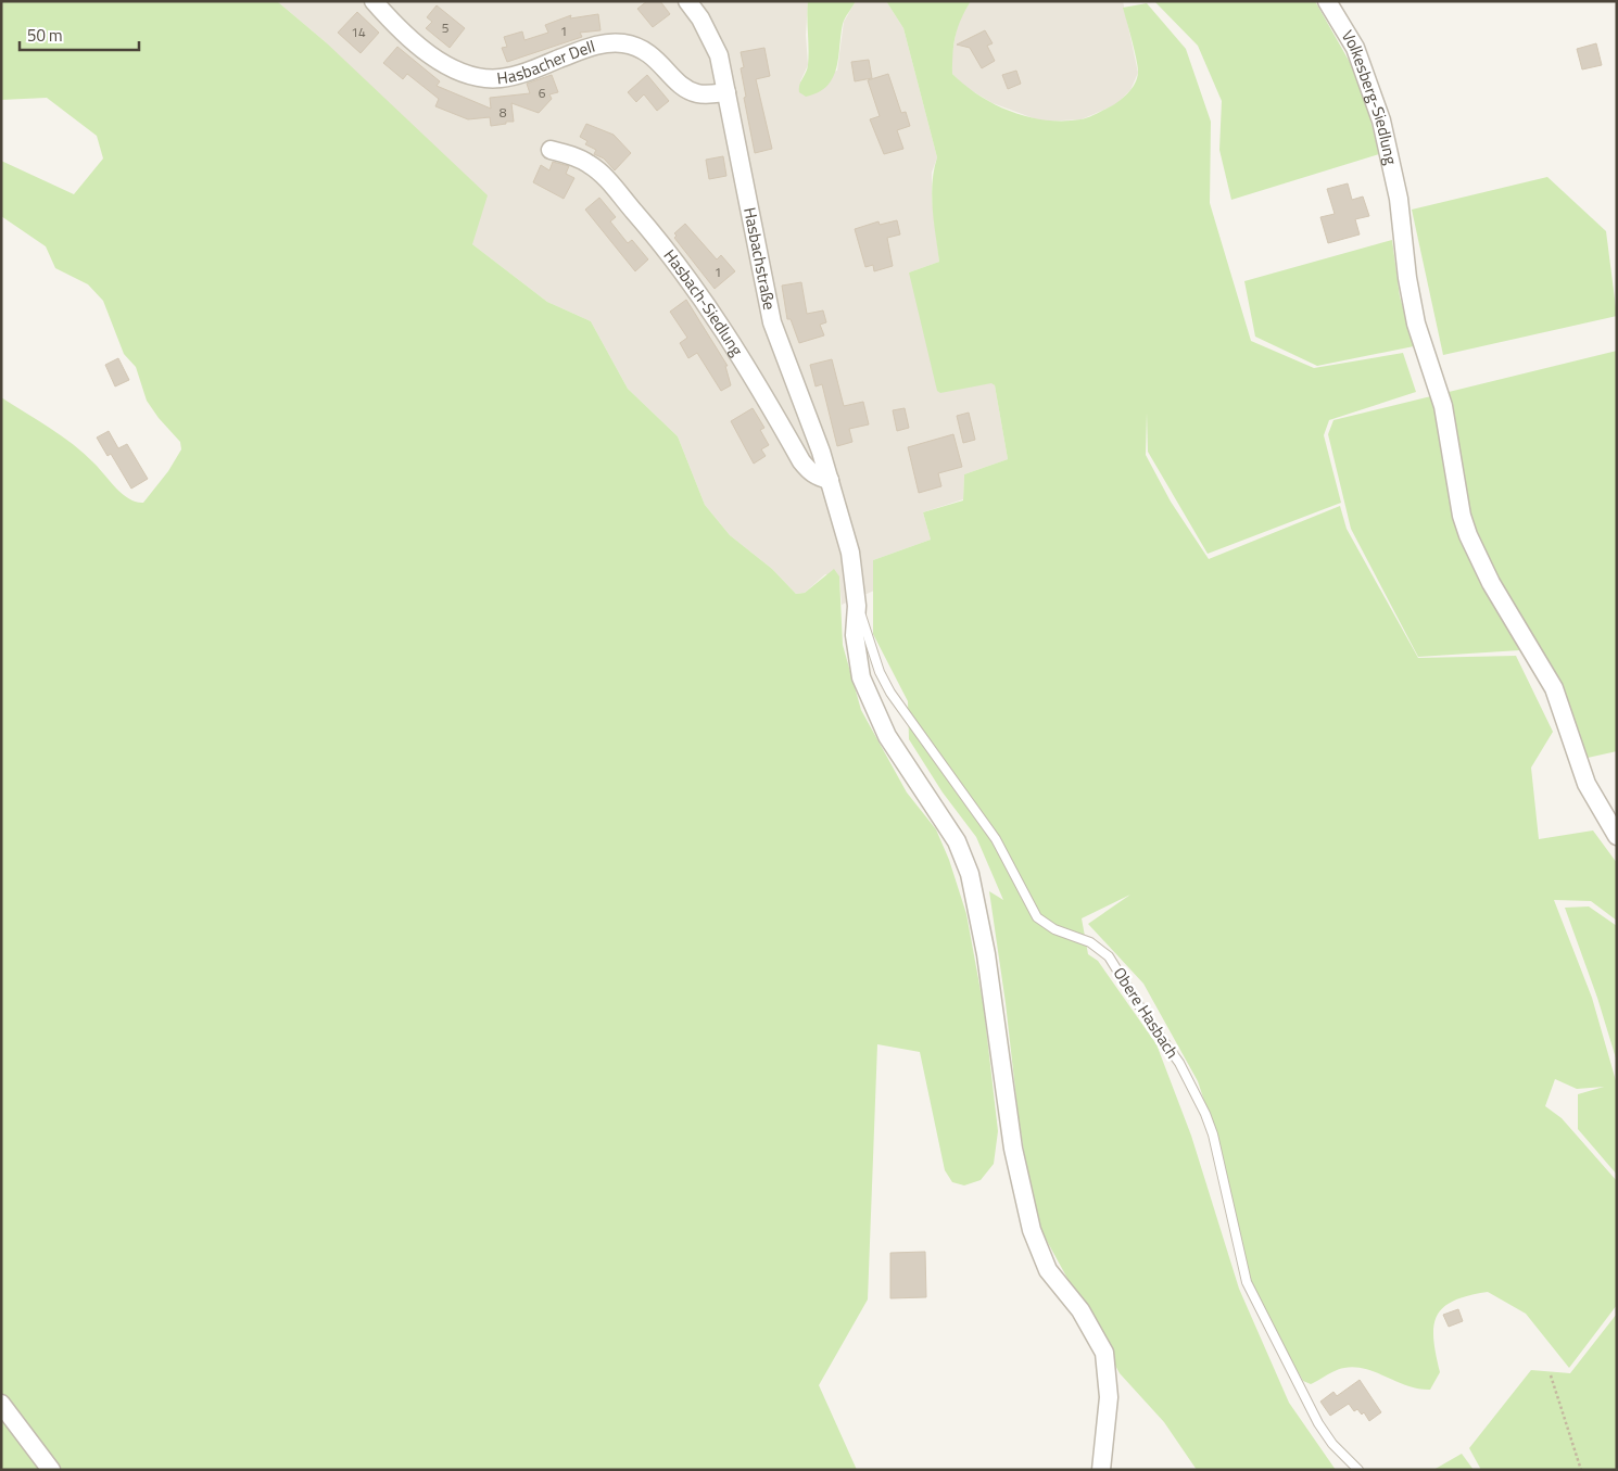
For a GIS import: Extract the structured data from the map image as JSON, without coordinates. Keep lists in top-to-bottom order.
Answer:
{
  "streets": {
    "street": [
      "Hasbacher Dell",
      "Volkesberg-Siedlung",
      "Hasbachstraße",
      "Hasbach-Siedlung"
    ],
    "lane": ["Obere Hasbach"]
  },
  "crossings": [
    ["Hasbacher Dell", "Hasbachstraße"],
    ["Hasbachstraße", "Hasbach-Siedlung"],
    ["Hasbachstraße", "Obere Hasbach"]
  ],
  "house_numbers": [
    "5",
    "1",
    "14",
    "6",
    "8",
    "1"
  ],
  "scale_bar": "50 m"
}
